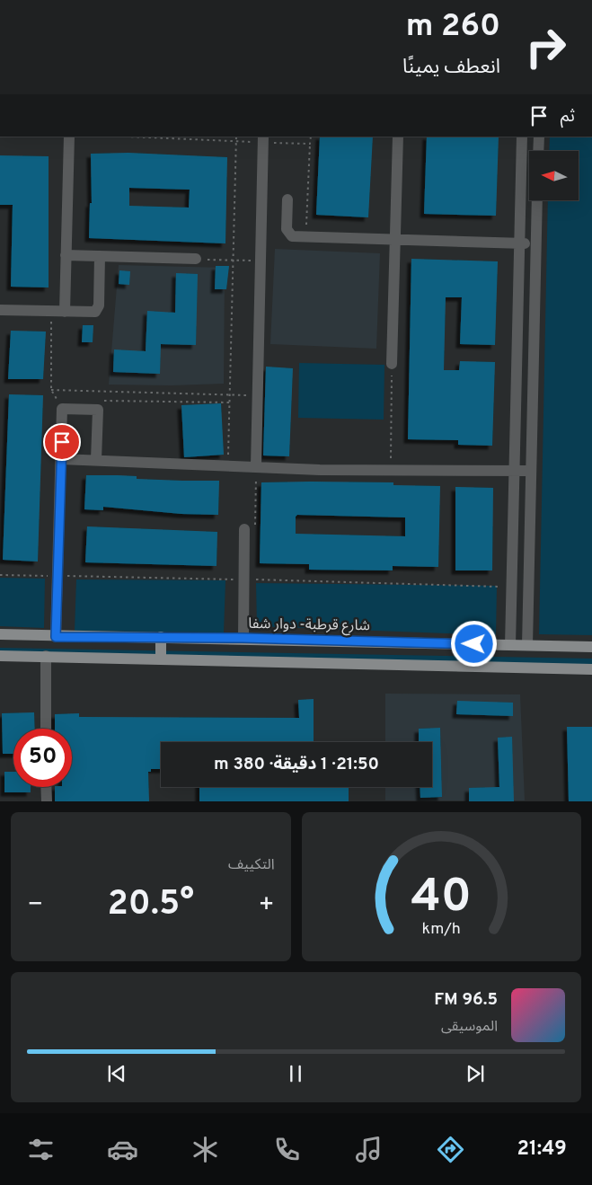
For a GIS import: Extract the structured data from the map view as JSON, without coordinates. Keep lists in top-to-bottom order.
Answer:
{
  "streets": {
    "main road": ["شارع قرطبة- دوار شفا"]
  },
  "north": "left",
  "page": {
    "turn": ["260 m", "انعطف يمينًا"],
    "then": "ثم",
    "limit": "50",
    "trip": "21:50 · 1 دقيقة · 380 m",
    "tile": "التكييف",
    "heat": ["−", "20.5°", "+"],
    "song": ["96.5 FM", "الموسيقى"],
    "tabs": "21:49",
    "gauge": ["40", "km/h"]
  }
}
